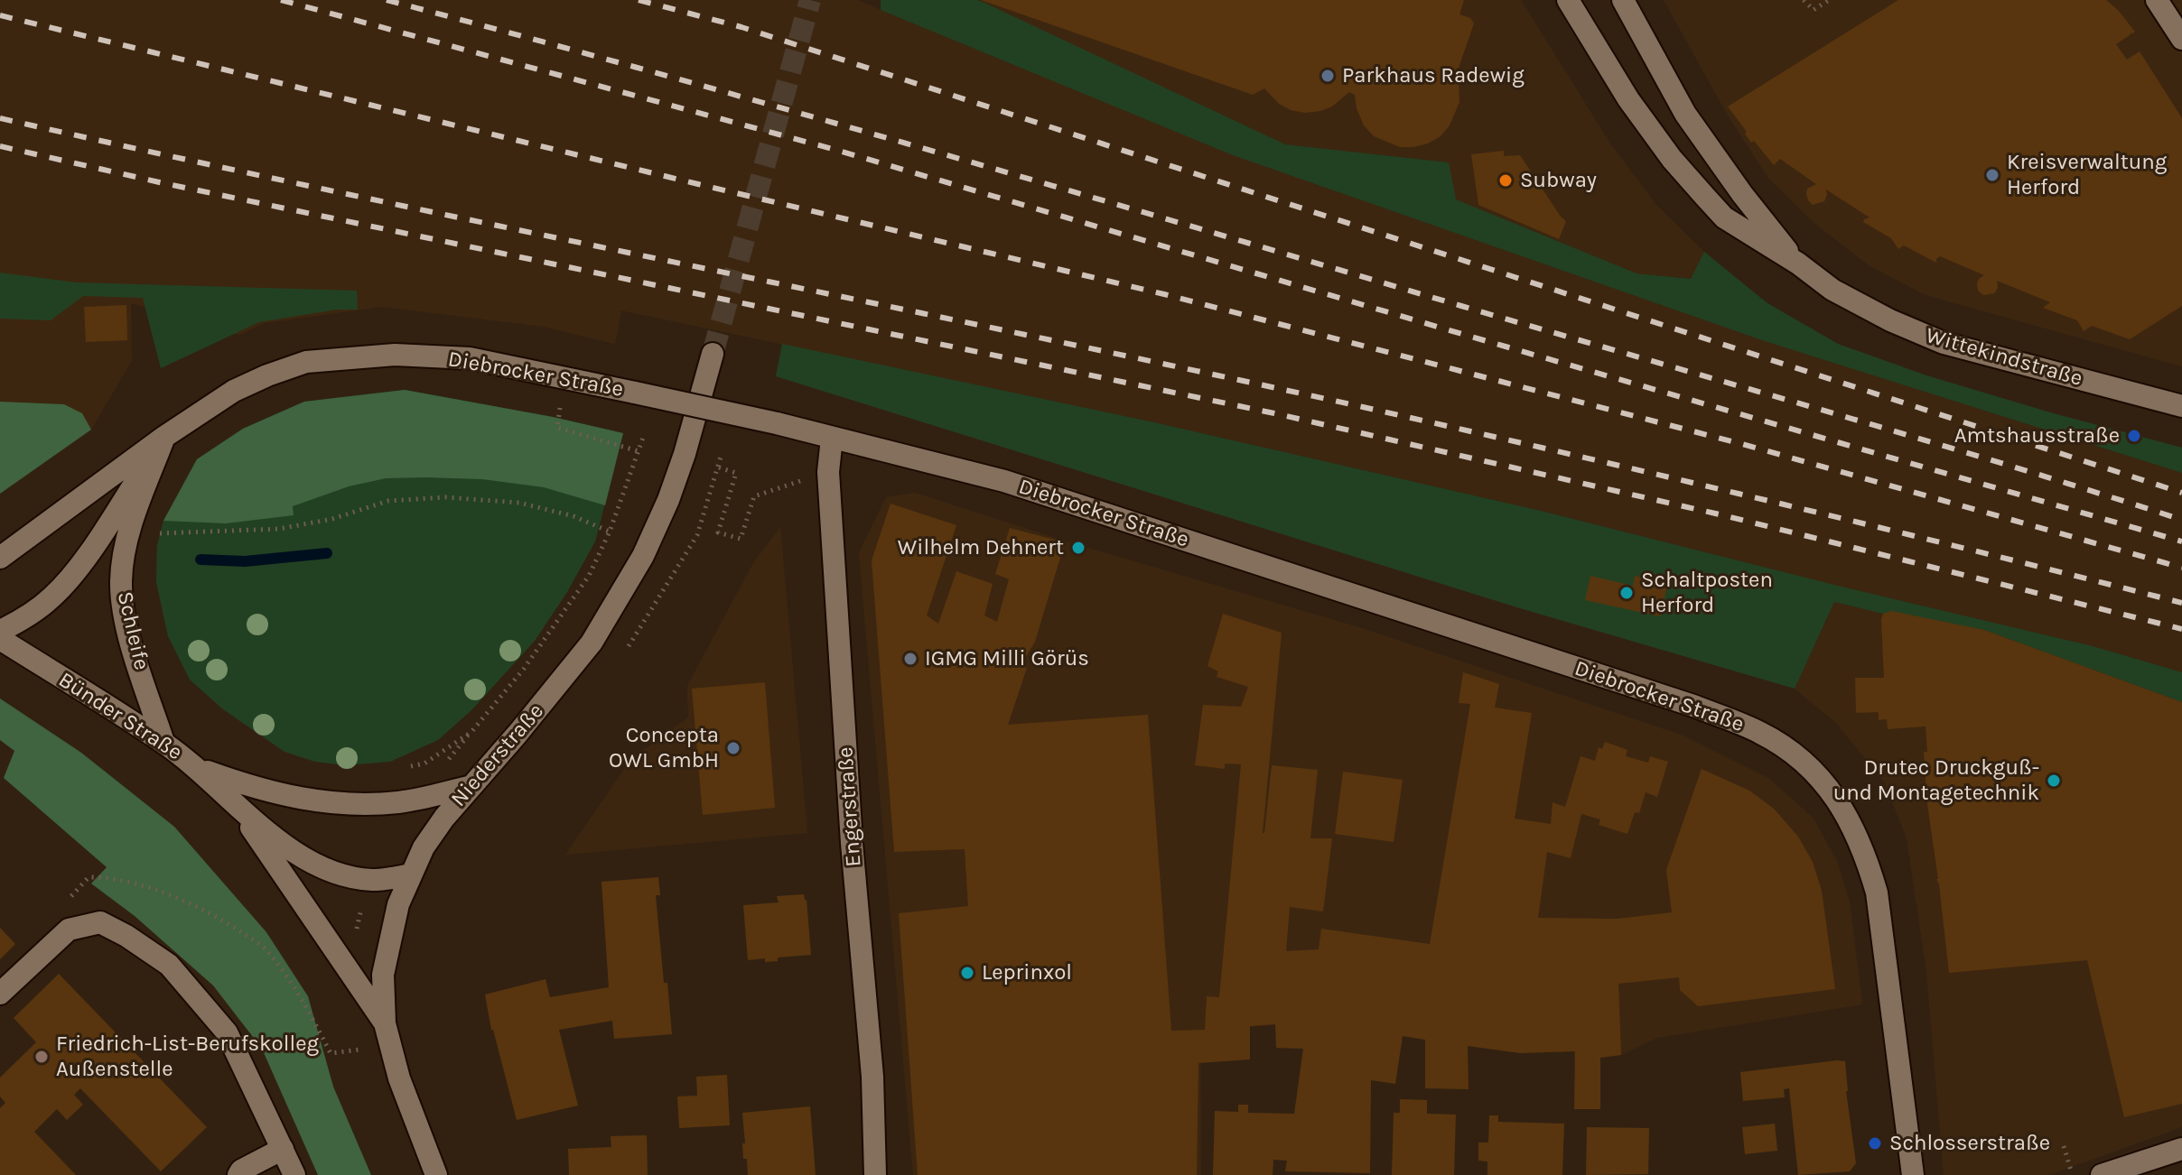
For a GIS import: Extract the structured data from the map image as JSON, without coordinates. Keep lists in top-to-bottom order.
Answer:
{
  "streets": {
    "main road": [
      "Wittekindstraße",
      "Diebrocker Straße",
      "Schleife",
      "Bünder Straße",
      "Niederstraße",
      "Engerstraße"
    ]
  },
  "crossings": [
    ["Diebrocker Straße", "Schleife"],
    ["Diebrocker Straße", "Engerstraße"],
    ["Schleife", "Bünder Straße"],
    ["Bünder Straße", "Niederstraße"]
  ],
  "places": [
    "Parkhaus Radewig",
    "Kreisverwaltung Herford",
    "Subway",
    "Amtshausstraße",
    "Wilhelm Dehnert",
    "Schaltposten Herford",
    "IGMG Milli Görüs",
    "Concepta OWL GmbH",
    "Drutec Druckguß- und Montagetechnik",
    "Leprinxol",
    "Friedrich-List-Berufskolleg Außenstelle",
    "Schlosserstraße"
  ]
}
